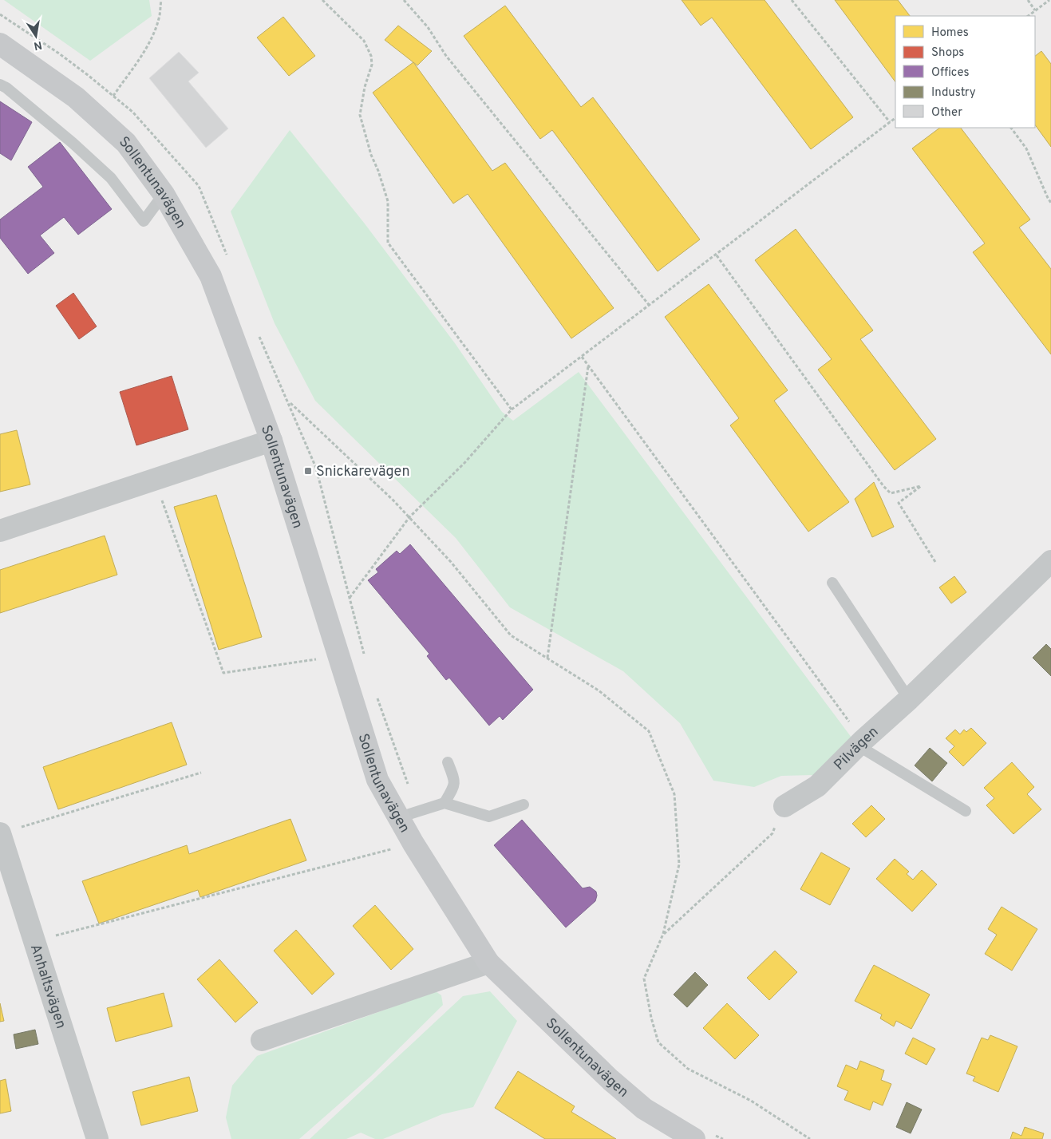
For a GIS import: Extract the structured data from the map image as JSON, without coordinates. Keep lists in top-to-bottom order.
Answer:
{
  "streets": {
    "street": ["Sollentunavägen", "Pilvägen", "Anhaltsvägen"]
  },
  "places": {
    "transit": ["Snickarevägen"]
  },
  "legend": [
    "Homes",
    "Shops",
    "Offices",
    "Industry",
    "Other"
  ],
  "north": "bottom"
}
